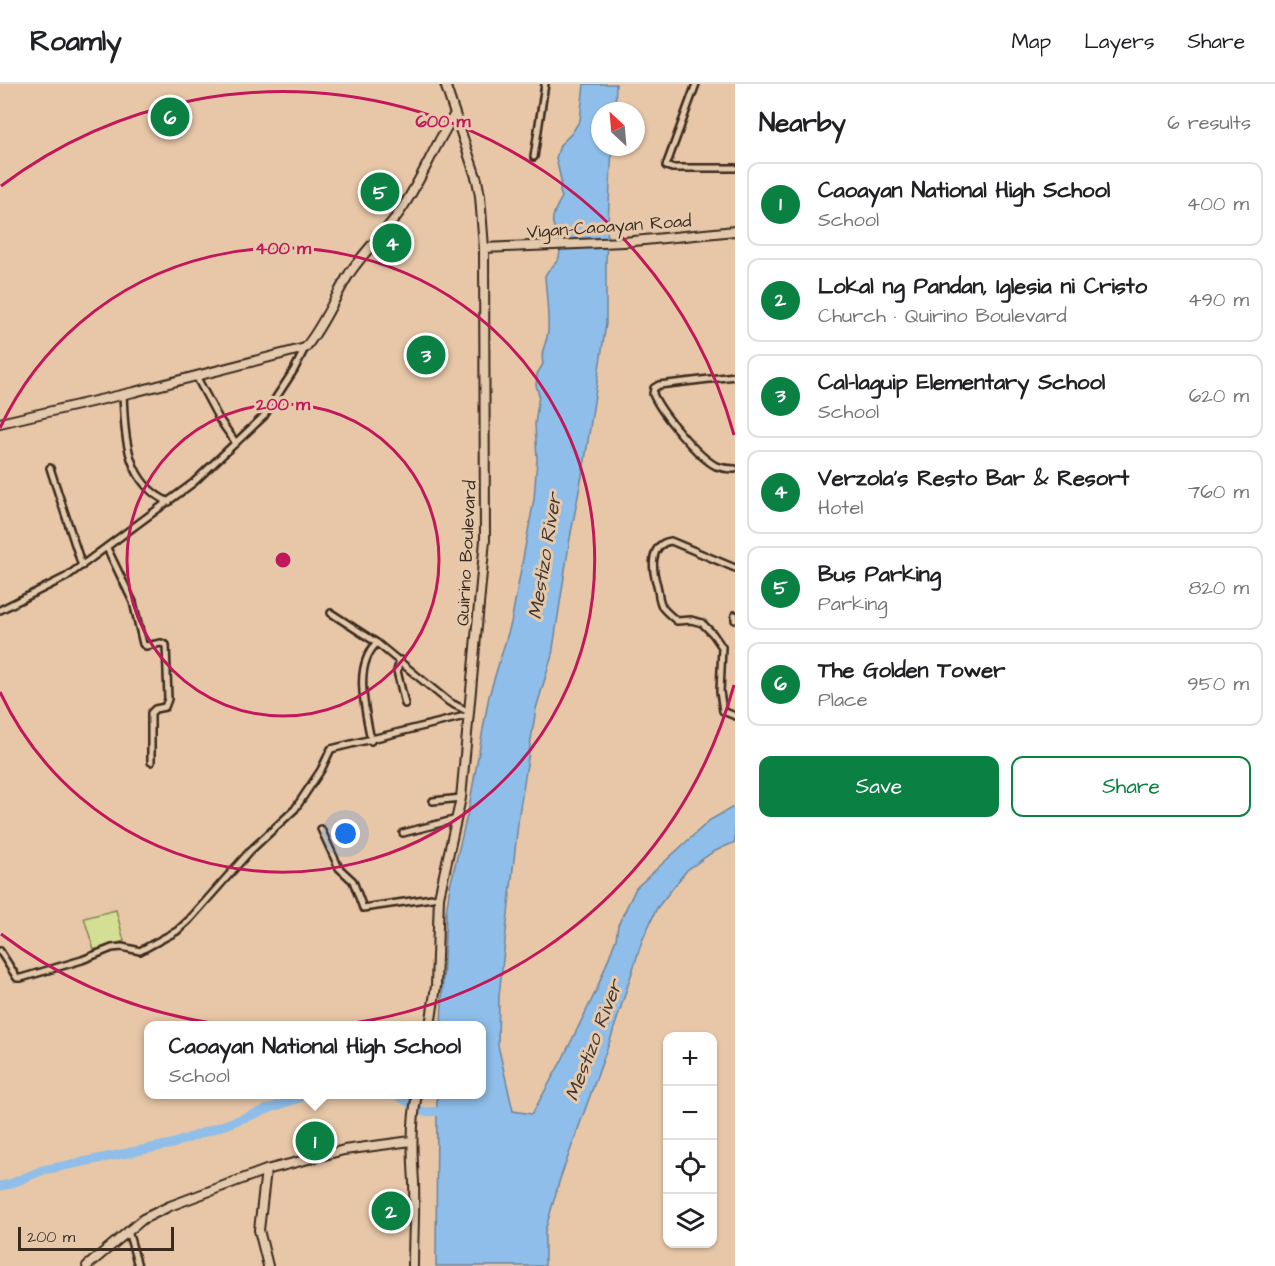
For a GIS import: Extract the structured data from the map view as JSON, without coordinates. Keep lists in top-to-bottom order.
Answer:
{
  "streets": {
    "street": ["Vigan-Caoayan Road", "Quirino Boulevard"]
  },
  "crossings": [
    ["Vigan-Caoayan Road", "Quirino Boulevard"]
  ],
  "water": ["Mestizo River"],
  "scale_bar": "200 m",
  "north": "top left",
  "page": {
    "header": "Roamly",
    "nav": ["Map", "Layers", "Share"],
    "heading": ["Nearby", "6 results"],
    "pins": [
      "6",
      "5",
      "4",
      "3",
      "1",
      "2"
    ],
    "list": [
      {
        "mark": "1",
        "name": "Caoayan National High School",
        "note": "School",
        "value": "400 m"
      },
      {
        "mark": "2",
        "name": "Lokal ng Pandan, Iglesia ni Cristo",
        "note": "Church · Quirino Boulevard",
        "value": "490 m"
      },
      {
        "mark": "3",
        "name": "Cal-laguip Elementary School",
        "note": "School",
        "value": "620 m"
      },
      {
        "mark": "4",
        "name": "Verzola's Resto Bar & Resort",
        "note": "Hotel",
        "value": "760 m"
      },
      {
        "mark": "5",
        "name": "Bus Parking",
        "note": "Parking",
        "value": "820 m"
      },
      {
        "mark": "6",
        "name": "The Golden Tower",
        "note": "Place",
        "value": "950 m"
      }
    ],
    "buttons": ["Save", "Share"],
    "popup": ["Caoayan National High School", "School"],
    "map_buttons": ["+", "−"],
    "scale": "200 m"
  },
  "rings": ["600 m", "400 m", "200 m"]
}
